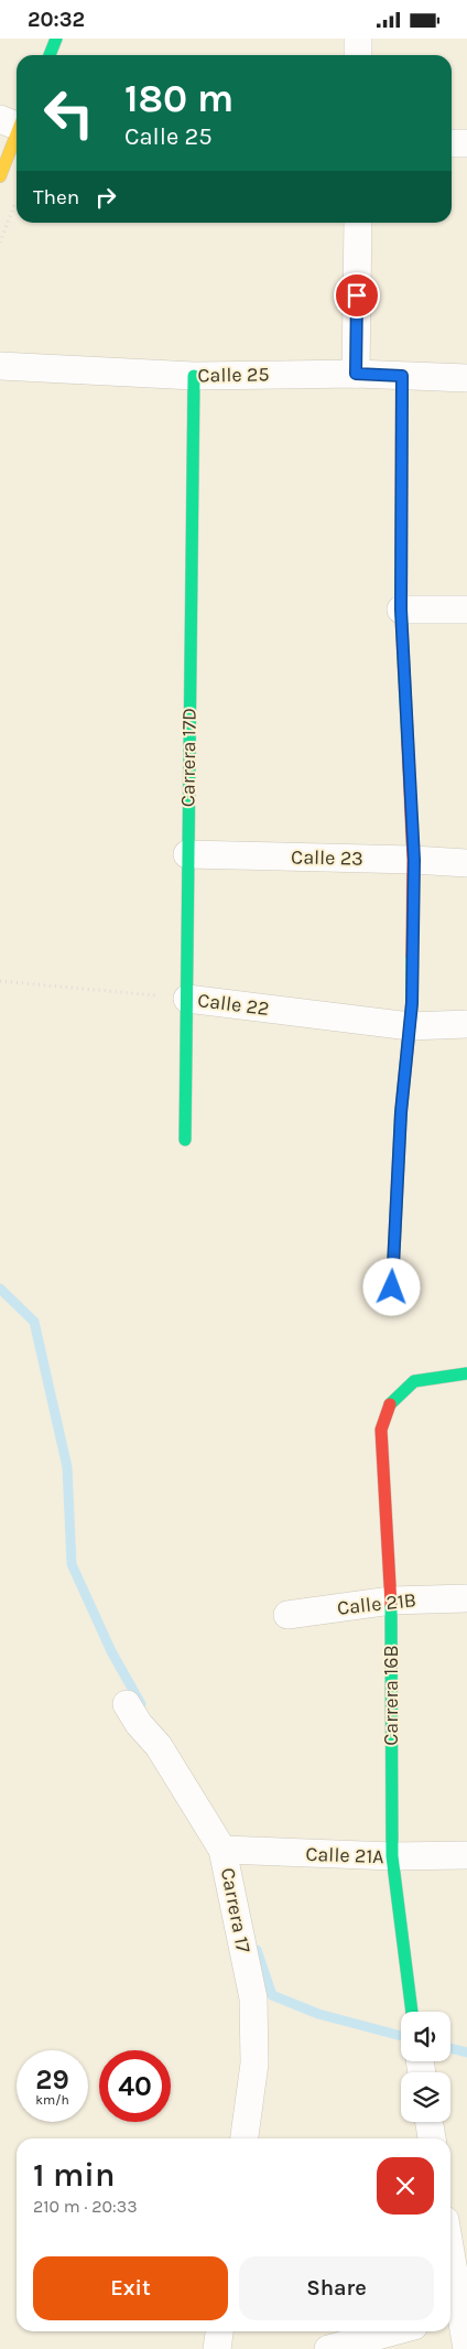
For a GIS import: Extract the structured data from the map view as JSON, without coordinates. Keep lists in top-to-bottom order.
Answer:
{
  "streets": {
    "street": [
      "Calle 25",
      "Carrera 17D",
      "Calle 23",
      "Calle 22",
      "Calle 21B",
      "Carrera 16B",
      "Calle 21A",
      "Carrera 17"
    ]
  },
  "crossings": [
    ["Calle 25", "Carrera 17D"],
    ["Carrera 17D", "Calle 23"],
    ["Carrera 17D", "Calle 22"],
    ["Calle 21B", "Carrera 16B"],
    ["Carrera 16B", "Calle 21A"],
    ["Calle 21A", "Carrera 17"]
  ],
  "page": {
    "status": "20:32",
    "turn": ["180 m", "Calle 25"],
    "then": "Then",
    "speed": "29 km/h",
    "limit": "40",
    "heading": ["1 min", "210 m · 20:33"],
    "buttons": ["Exit", "Share"]
  }
}
